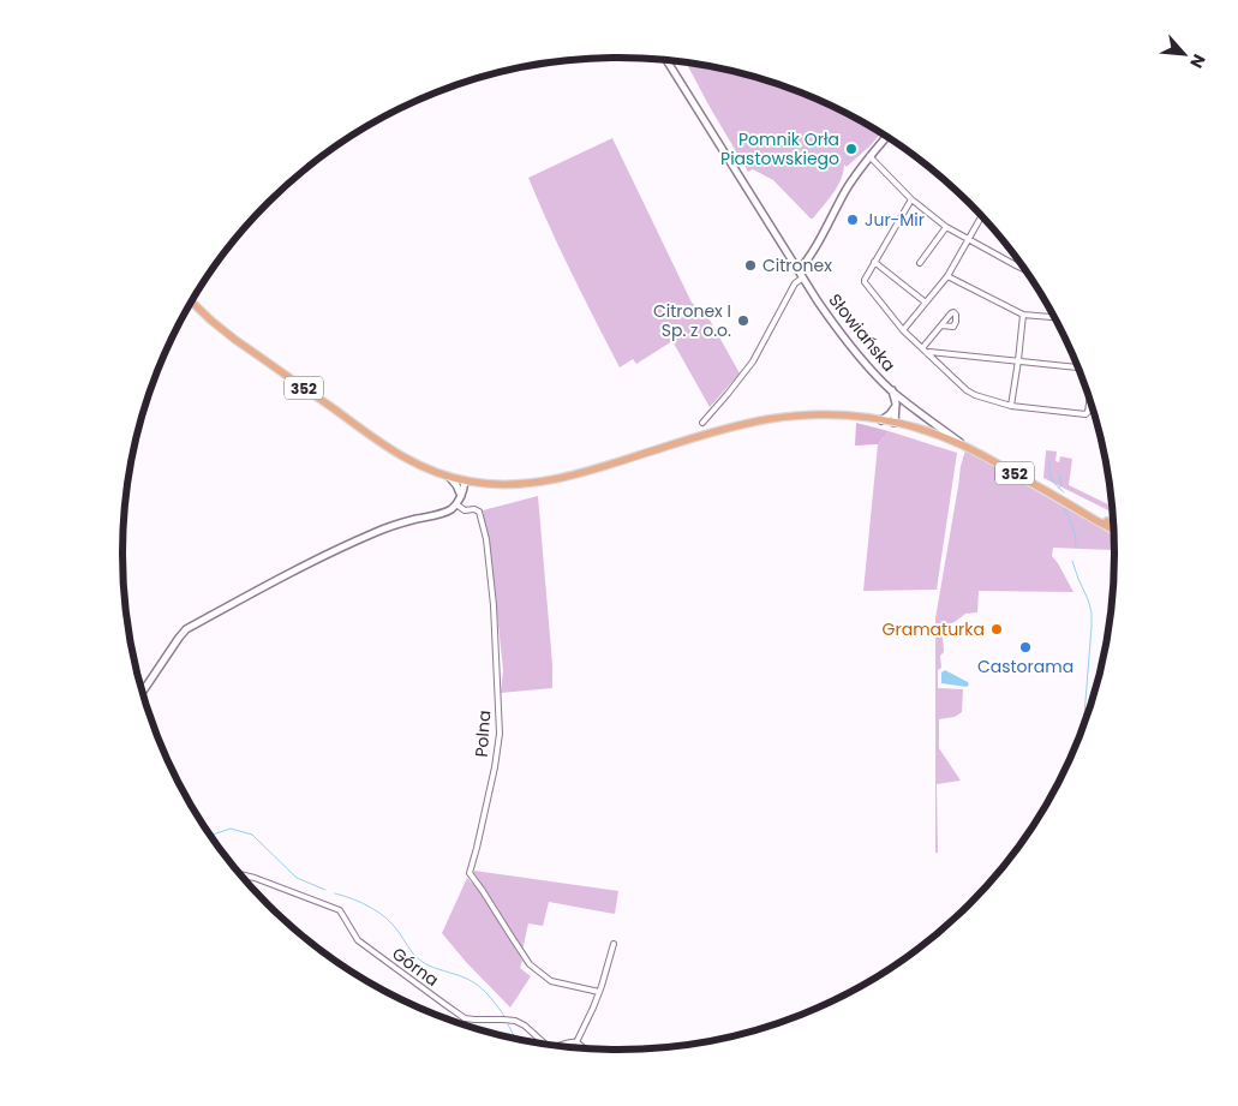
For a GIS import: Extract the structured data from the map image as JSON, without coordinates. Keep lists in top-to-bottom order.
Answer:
{
  "streets": {
    "main road": ["352"],
    "street": ["Słowiańska", "Polna", "Górna"]
  },
  "crossings": [
    ["Słowiańska", "352"]
  ],
  "places": [
    "Pomnik Orła Piastowskiego",
    "Jur-Mir",
    "Citronex",
    "Citronex I Sp. z o.o.",
    "Gramaturka",
    "Castorama"
  ],
  "north": "bottom right"
}
